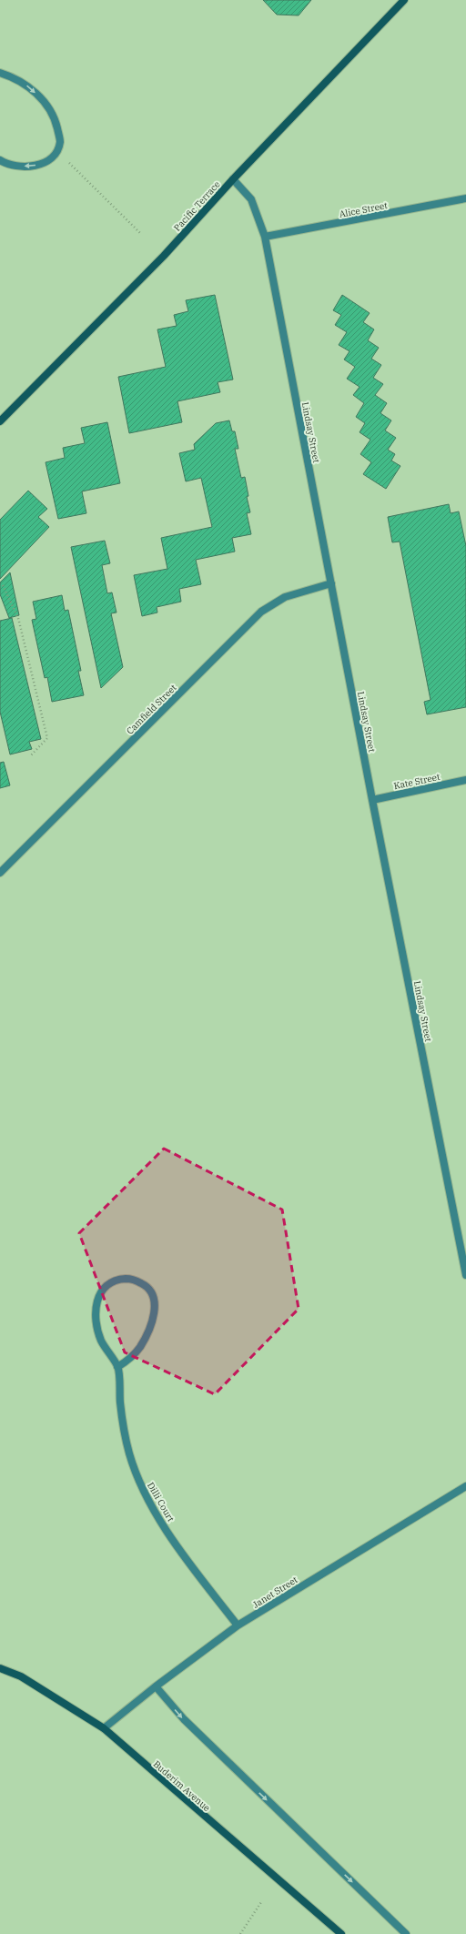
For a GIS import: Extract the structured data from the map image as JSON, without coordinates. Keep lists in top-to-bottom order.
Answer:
{
  "streets": {
    "street": [
      "Pacific Terrace",
      "Alice Street",
      "Lindsay Street",
      "Camfield Street",
      "Kate Street",
      "Dilli Court",
      "Janet Street",
      "Buderim Avenue"
    ]
  },
  "crossings": [
    ["Pacific Terrace", "Lindsay Street"],
    ["Alice Street", "Lindsay Street"],
    ["Lindsay Street", "Camfield Street"],
    ["Lindsay Street", "Kate Street"],
    ["Dilli Court", "Janet Street"],
    ["Janet Street", "Buderim Avenue"]
  ]
}
